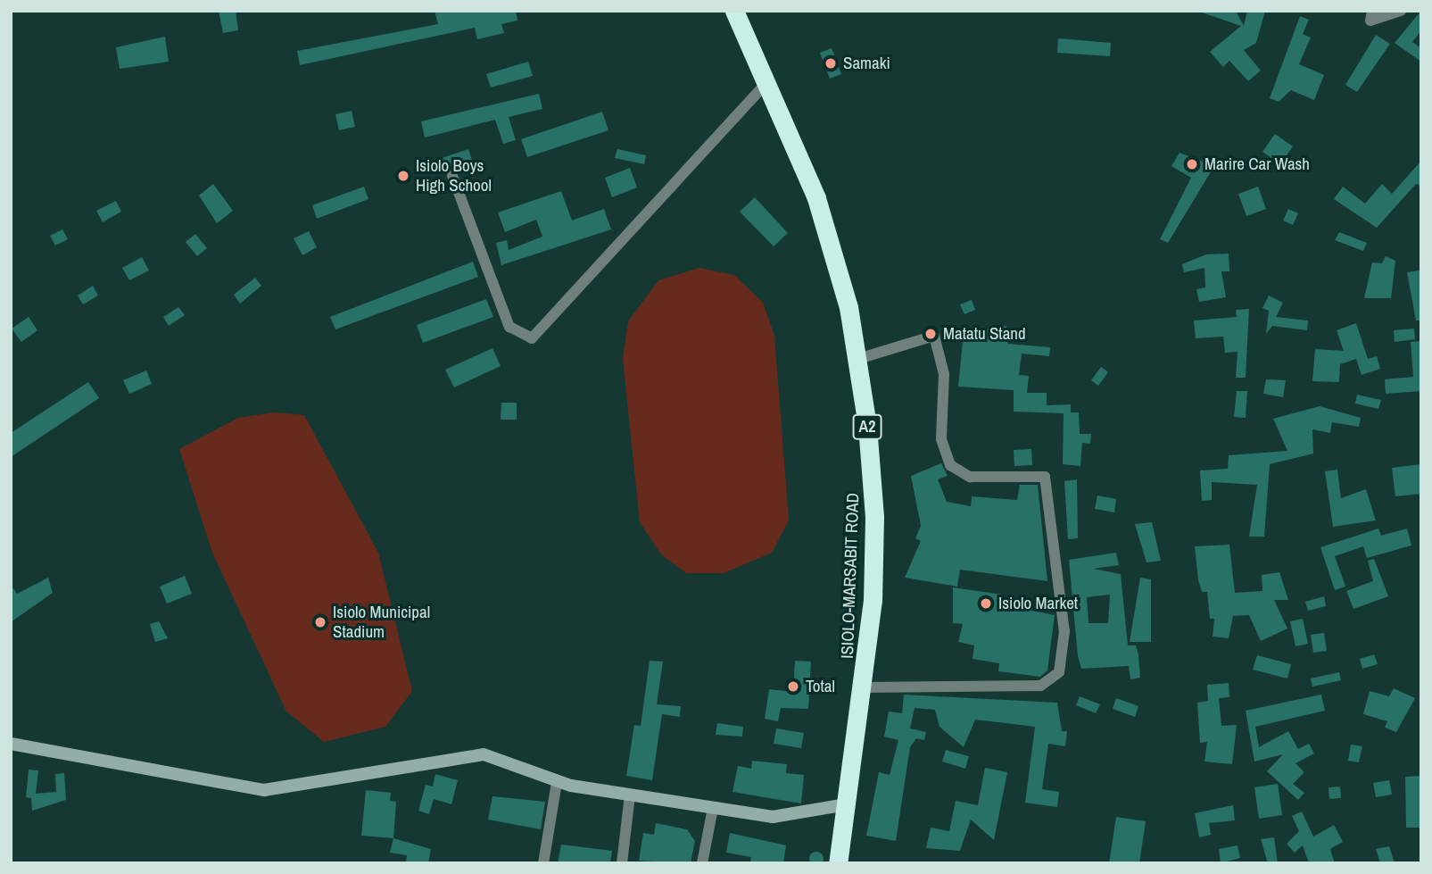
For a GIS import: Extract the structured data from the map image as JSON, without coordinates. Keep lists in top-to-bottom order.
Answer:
{
  "streets": {
    "highway": ["A2", "ISIOLO-MARSABIT ROAD"]
  },
  "places": [
    "Samaki",
    "Marire Car Wash",
    "Isiolo Boys High School",
    "Matatu Stand",
    "Isiolo Market",
    "Isiolo Municipal Stadium",
    "Total"
  ]
}
